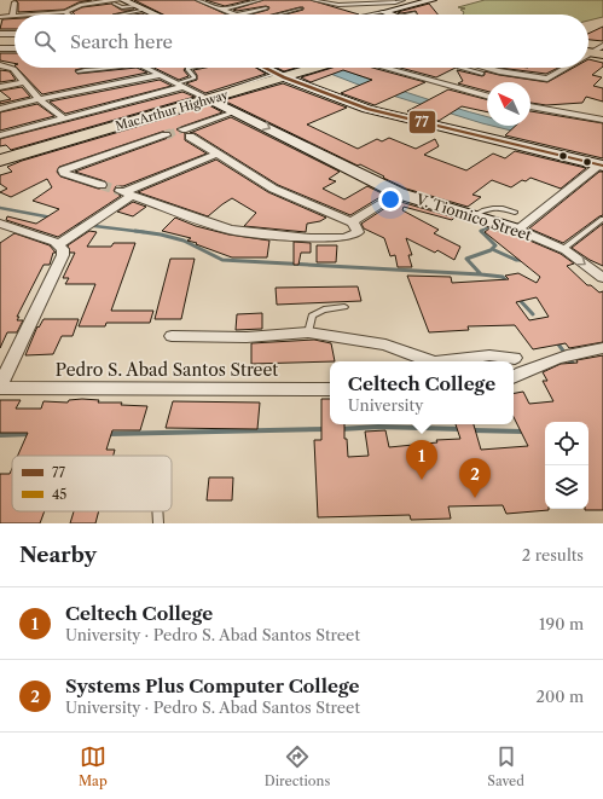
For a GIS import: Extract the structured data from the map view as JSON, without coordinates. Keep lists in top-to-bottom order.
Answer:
{
  "streets": {
    "highway": ["MacArthur Highway"],
    "main road": ["V. Tiomico Street"],
    "street": ["Pedro S. Abad Santos Street"]
  },
  "crossings": [
    ["MacArthur Highway", "V. Tiomico Street"]
  ],
  "lines": ["transit line 77"],
  "legend": ["77", "45"],
  "north": "top left",
  "page": {
    "search": "Search here",
    "popup": ["Celtech College", "University"],
    "pins": ["1", "2"],
    "heading": ["Nearby", "2 results"],
    "list": [
      {
        "mark": "1",
        "name": "Celtech College",
        "note": "University · Pedro S. Abad Santos Street",
        "value": "190 m"
      },
      {
        "mark": "2",
        "name": "Systems Plus Computer College",
        "note": "University · Pedro S. Abad Santos Street",
        "value": "200 m"
      }
    ],
    "nav": ["Map", "Directions", "Saved"]
  }
}
